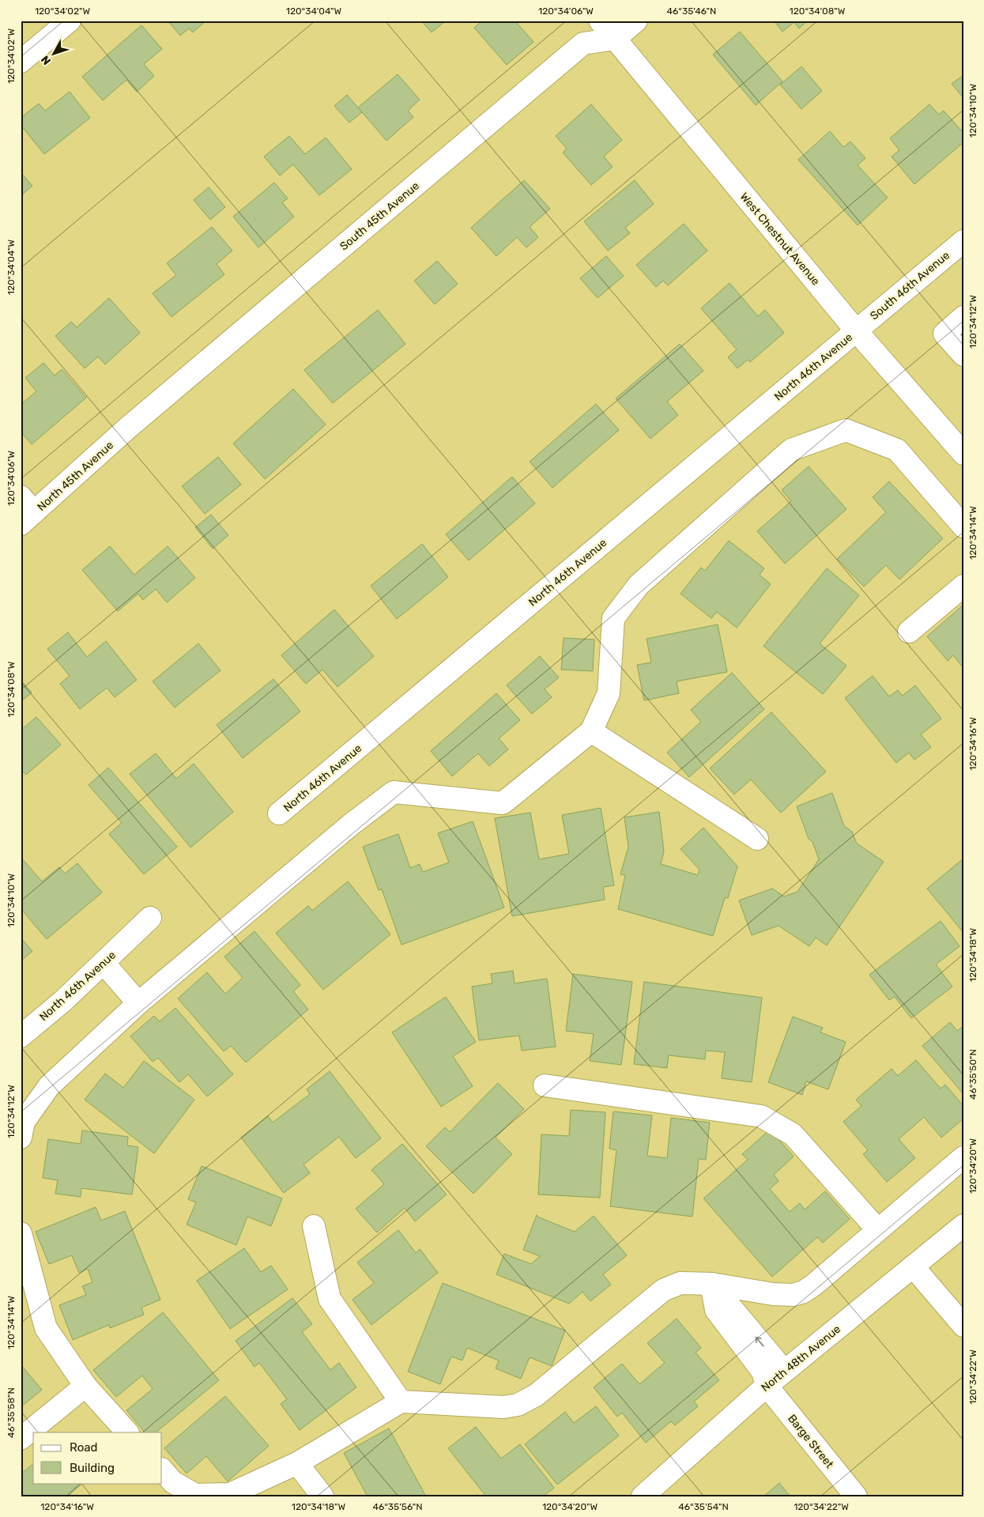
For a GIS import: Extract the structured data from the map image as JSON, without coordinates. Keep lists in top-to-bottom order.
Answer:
{
  "streets": {
    "street": [
      "South 45th Avenue",
      "West Chestnut Avenue",
      "South 46th Avenue",
      "North 46th Avenue",
      "North 45th Avenue",
      "North 48th Avenue",
      "Barge Street"
    ]
  },
  "crossings": [
    ["South 45th Avenue", "West Chestnut Avenue"],
    ["South 45th Avenue", "North 45th Avenue"],
    ["West Chestnut Avenue", "South 46th Avenue"],
    ["West Chestnut Avenue", "North 46th Avenue"],
    ["South 46th Avenue", "North 46th Avenue"],
    ["North 48th Avenue", "Barge Street"]
  ],
  "legend": ["Road", "Building"],
  "north": "bottom left",
  "coordinates": [
    "120°34'02\"W",
    "120°34'04\"W",
    "120°34'06\"W",
    "46°35'46\"N",
    "120°34'08\"W",
    "120°34'10\"W",
    "120°34'12\"W",
    "120°34'14\"W",
    "120°34'16\"W",
    "120°34'18\"W",
    "46°35'50\"N",
    "120°34'20\"W",
    "120°34'22\"W",
    "46°35'58\"N",
    "46°35'56\"N",
    "46°35'54\"N"
  ]
}
